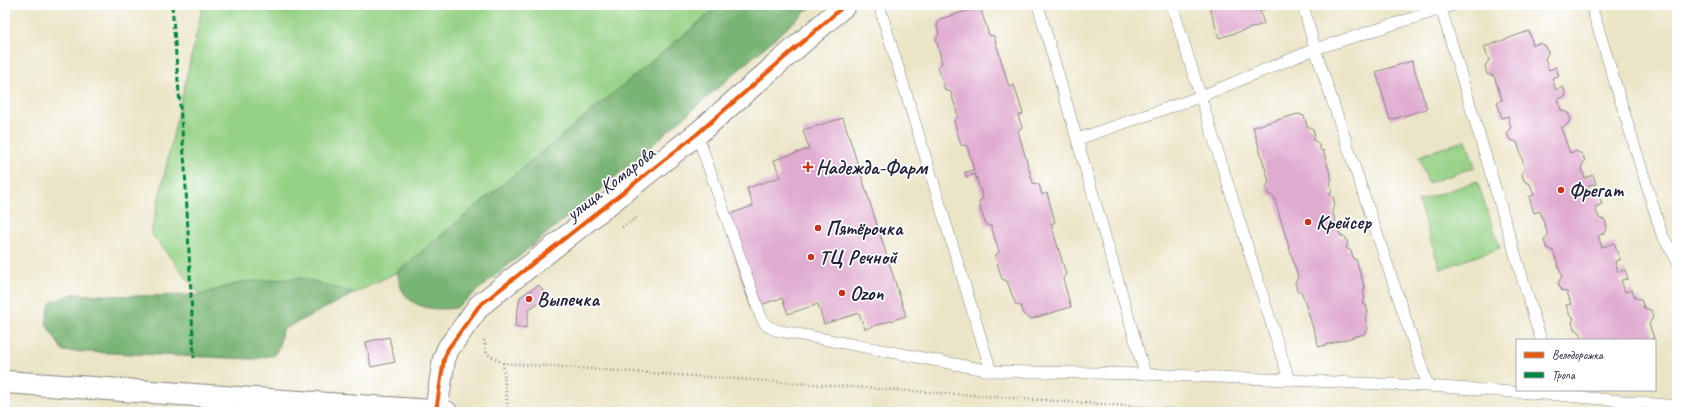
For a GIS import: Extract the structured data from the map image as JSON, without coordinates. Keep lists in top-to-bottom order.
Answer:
{
  "streets": {
    "street": ["улица Комарова"]
  },
  "places": {
    "health": ["Надежда-Фарм"],
    "other": [
      "Фрегат",
      "Крейсер",
      "Пятёрочка",
      "ТЦ Речной",
      "Ozon",
      "Выпечка"
    ]
  },
  "legend": ["Велодорожка", "Тропа"]
}
